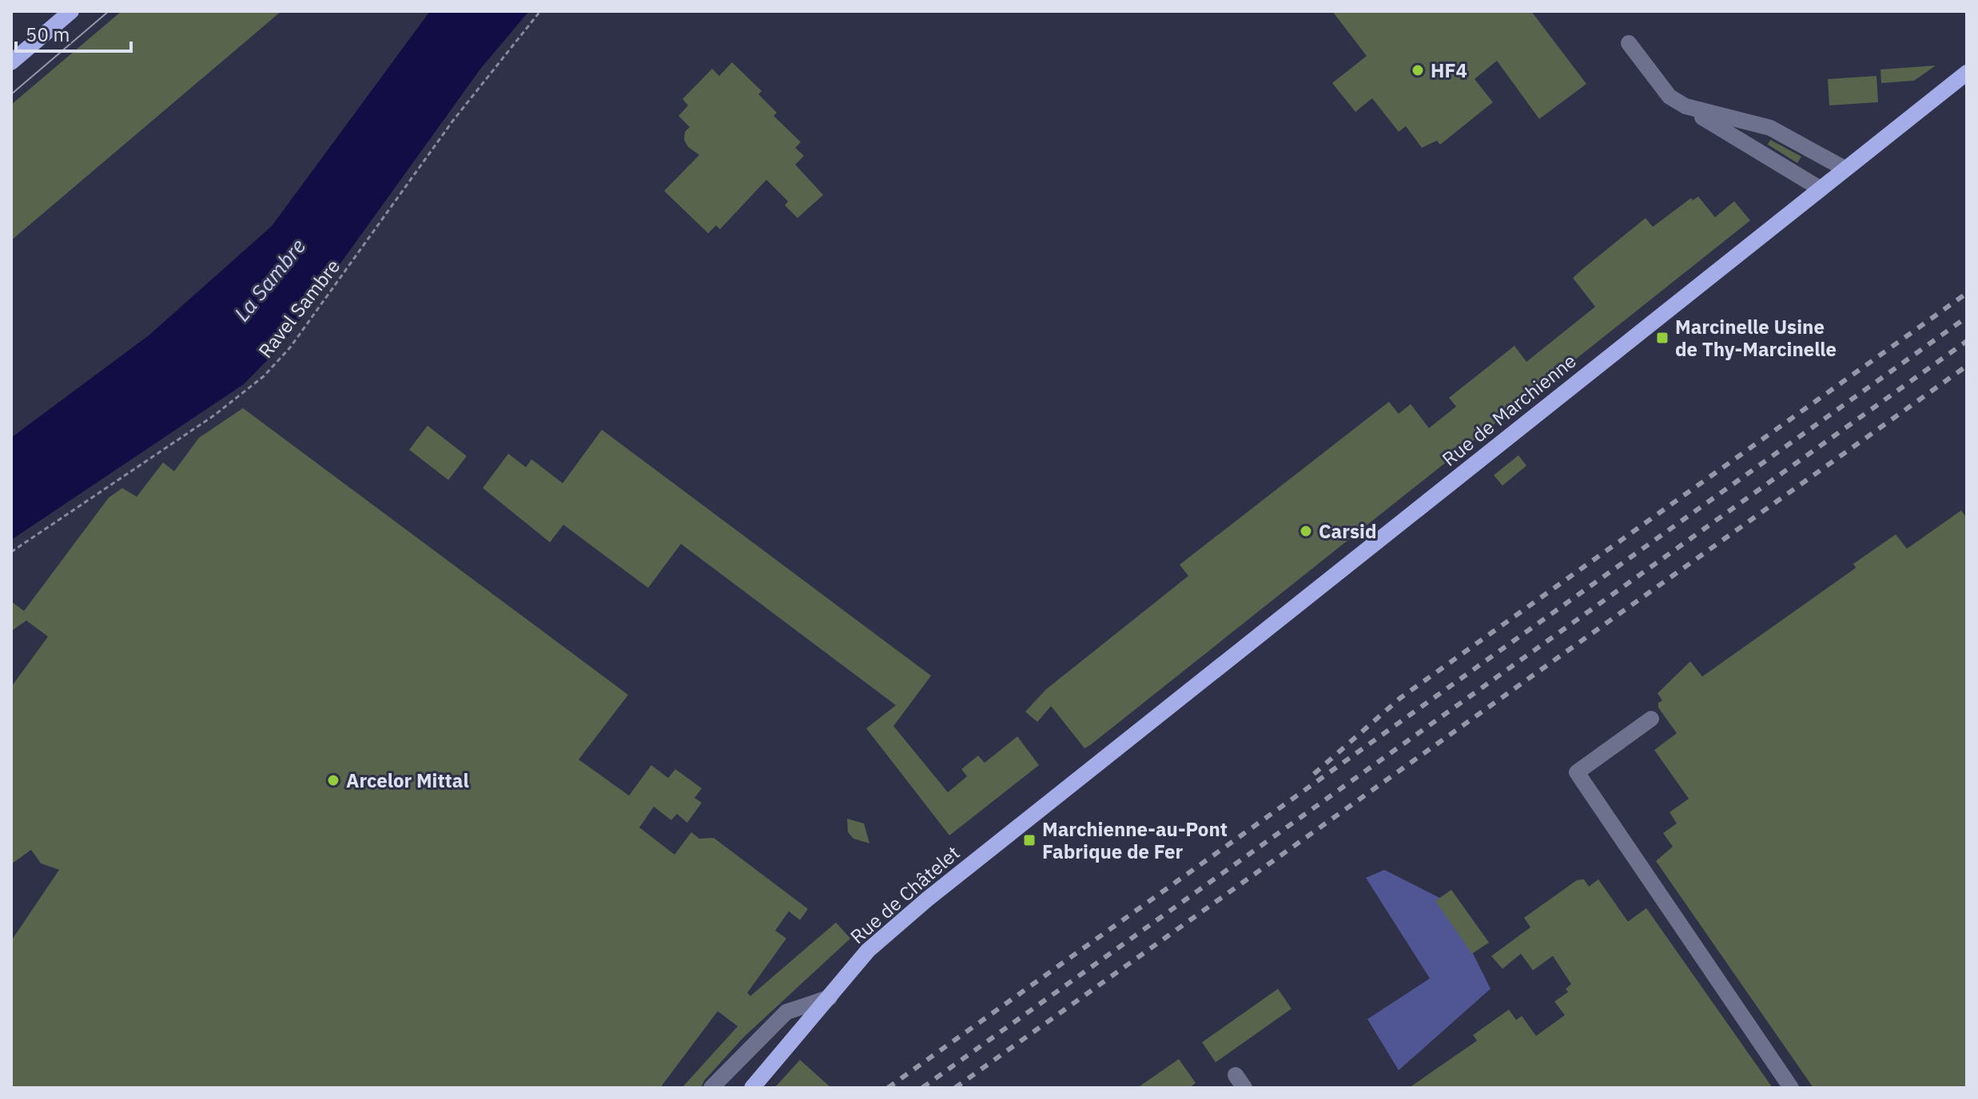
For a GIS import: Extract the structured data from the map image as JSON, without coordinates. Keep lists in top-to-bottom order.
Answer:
{
  "streets": {
    "main road": ["Rue de Marchienne", "Rue de Châtelet"],
    "path": ["Ravel Sambre"]
  },
  "crossings": [
    ["Rue de Marchienne", "Rue de Châtelet"]
  ],
  "water": ["La Sambre"],
  "places": {
    "other": ["HF4", "Carsid", "Arcelor Mittal"],
    "transit": ["Marcinelle Usine de Thy-Marcinelle", "Marchienne-au-Pont Fabrique de Fer"]
  },
  "scale_bar": "50 m"
}
